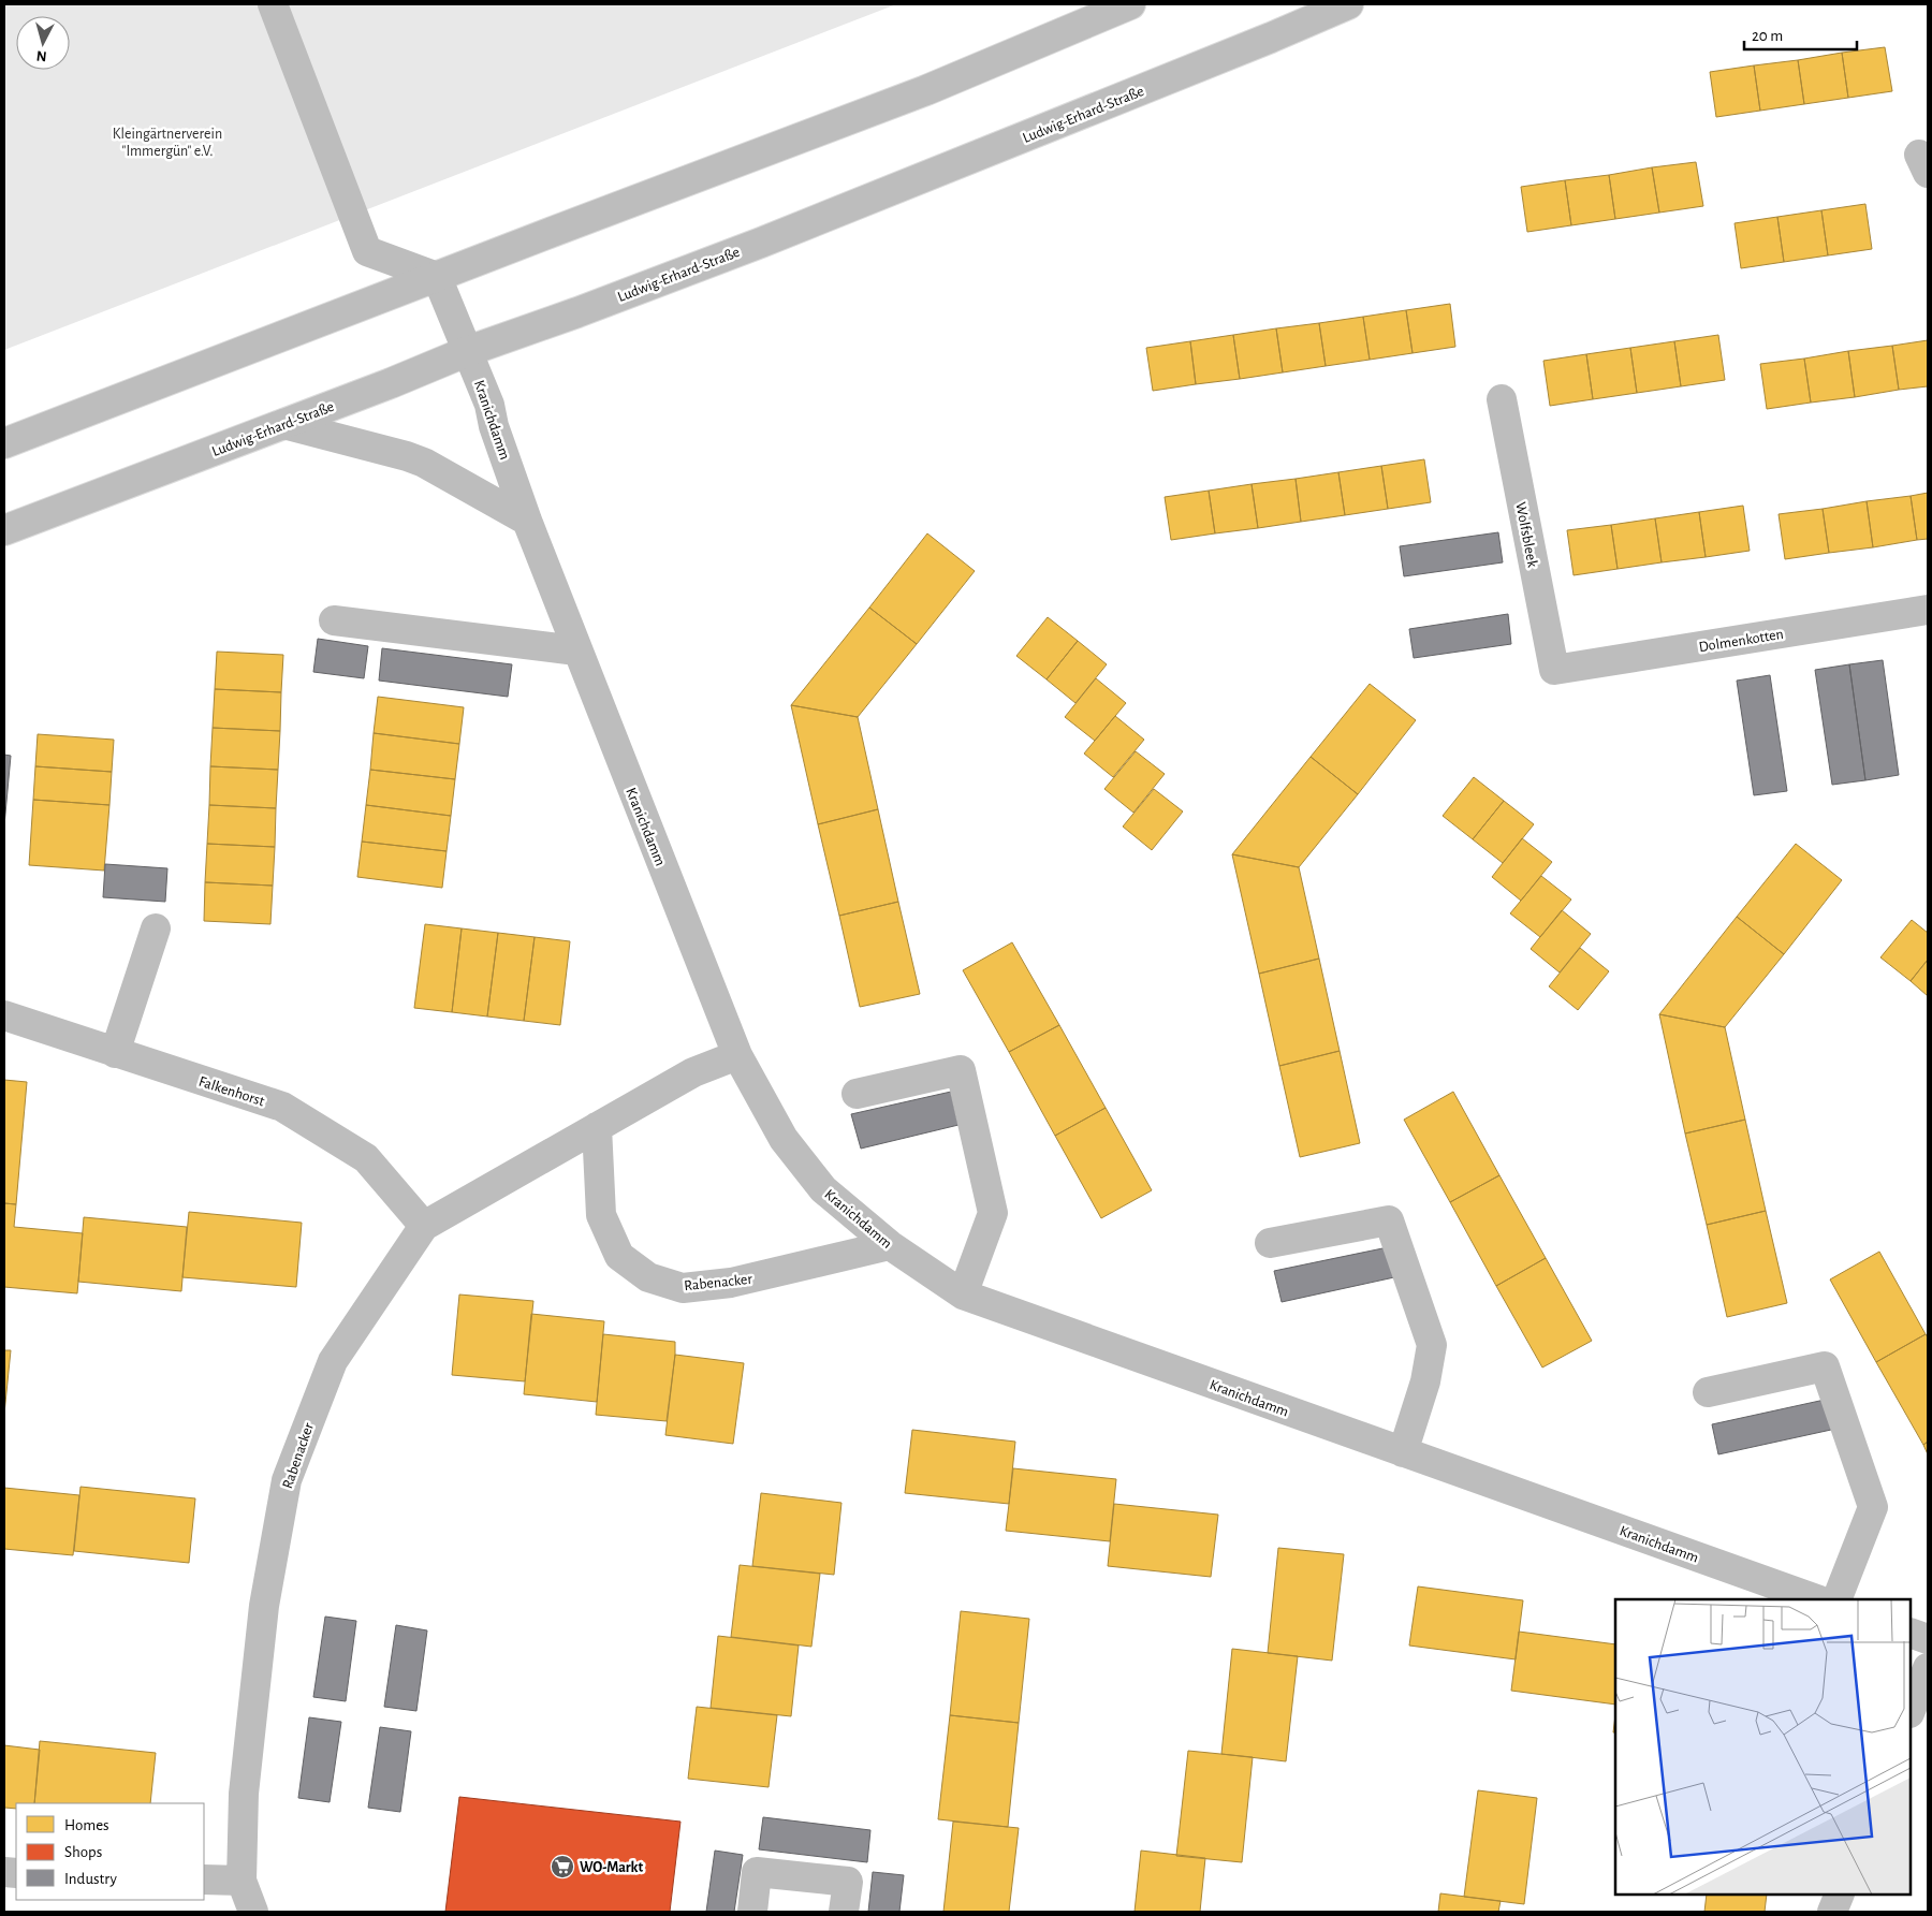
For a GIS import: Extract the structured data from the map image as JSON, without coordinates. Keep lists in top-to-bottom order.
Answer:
{
  "streets": {
    "street": [
      "Ludwig-Erhard-Straße",
      "Kranichdamm",
      "Wolfsbleek",
      "Dolmenkotten",
      "Falkenhorst",
      "Rabenacker"
    ]
  },
  "crossings": [
    ["Ludwig-Erhard-Straße", "Kranichdamm"],
    ["Kranichdamm", "Rabenacker"],
    ["Wolfsbleek", "Dolmenkotten"],
    ["Falkenhorst", "Rabenacker"]
  ],
  "parks": ["Kleingärtnerverein \"Immergün\" e.V."],
  "places": {
    "supermarket": ["WO-Markt"]
  },
  "legend": ["Homes", "Shops", "Industry"],
  "scale_bar": "20 m",
  "north": "bottom"
}
